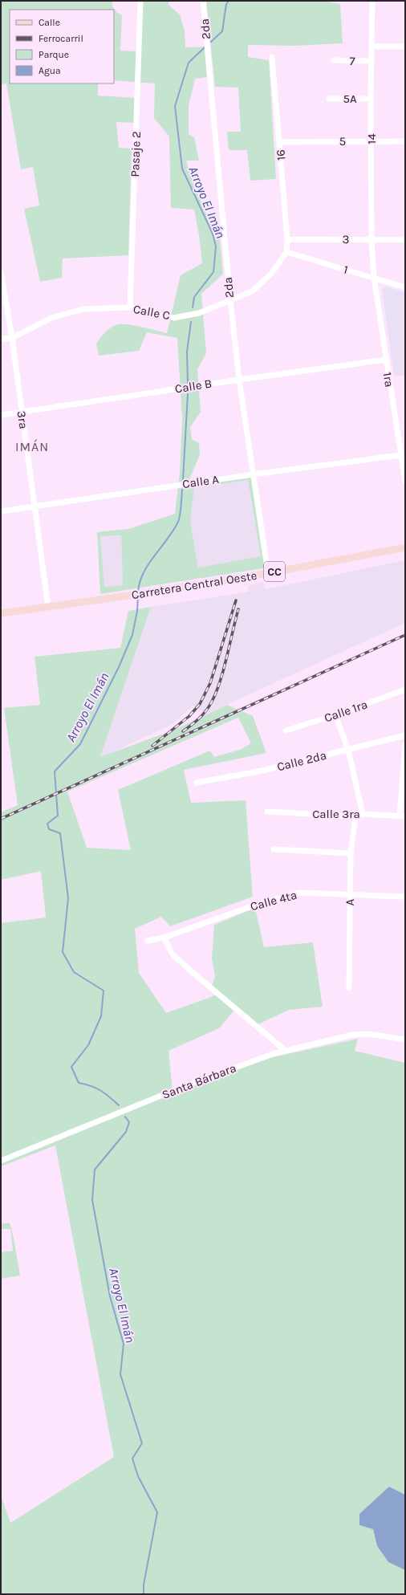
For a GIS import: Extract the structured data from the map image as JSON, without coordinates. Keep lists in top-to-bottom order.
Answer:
{
  "streets": {
    "main road": ["CC", "Carretera Central Oeste"],
    "street": [
      "2da",
      "7",
      "5A",
      "14",
      "5",
      "Pasaje 2",
      "16",
      "3",
      "1",
      "Calle C",
      "1ra",
      "Calle B",
      "3ra",
      "Calle A",
      "Calle 1ra",
      "Calle 2da",
      "Calle 3ra",
      "Calle 4ta",
      "A",
      "Santa Bárbara"
    ]
  },
  "crossings": [
    ["2da", "Calle C"],
    ["2da", "Calle B"],
    ["2da", "Calle A"],
    ["2da", "Carretera Central Oeste"],
    ["7", "14"],
    ["5A", "14"],
    ["14", "5"],
    ["14", "3"],
    ["14", "1"],
    ["14", "1ra"],
    ["5", "16"],
    ["Pasaje 2", "Calle C"],
    ["16", "3"],
    ["16", "1"],
    ["16", "Calle C"],
    ["1", "Calle C"],
    ["1", "1ra"],
    ["Calle C", "3ra"],
    ["1ra", "Calle B"],
    ["1ra", "Calle A"],
    ["Calle B", "3ra"],
    ["3ra", "Calle A"],
    ["3ra", "Carretera Central Oeste"],
    ["Calle 3ra", "A"],
    ["Calle 4ta", "A"]
  ],
  "districts": ["IMÁN"],
  "water": ["Arroyo El Imán"],
  "legend": [
    "Calle",
    "Ferrocarril",
    "Parque",
    "Agua"
  ]
}
